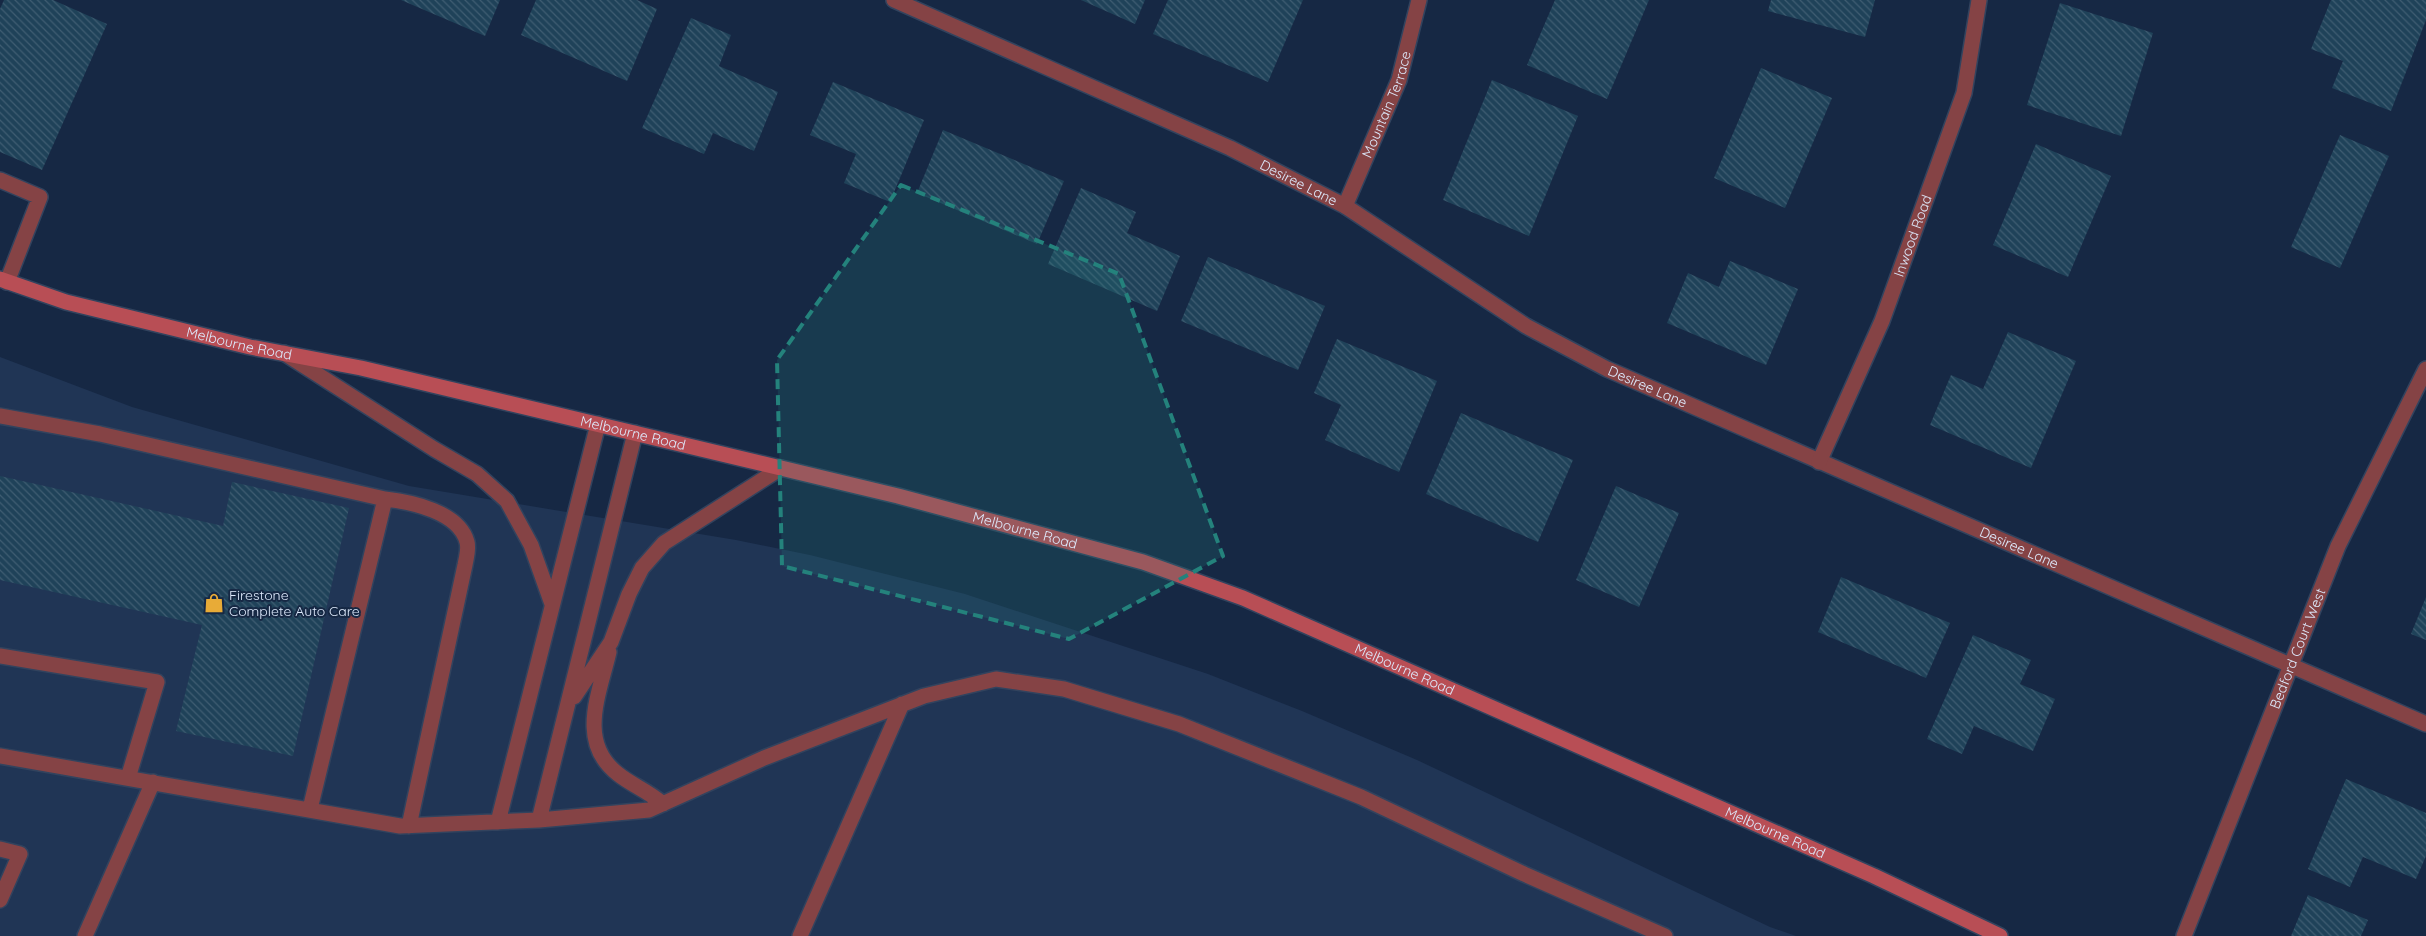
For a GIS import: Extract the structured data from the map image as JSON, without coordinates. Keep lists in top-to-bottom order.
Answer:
{
  "streets": {
    "main road": ["Melbourne Road"],
    "street": [
      "Mountain Terrace",
      "Desiree Lane",
      "Inwood Road",
      "Bedford Court West"
    ]
  },
  "crossings": [
    ["Mountain Terrace", "Desiree Lane"],
    ["Desiree Lane", "Inwood Road"],
    ["Desiree Lane", "Bedford Court West"]
  ],
  "places": {
    "shop": ["Firestone Complete Auto Care"]
  }
}
